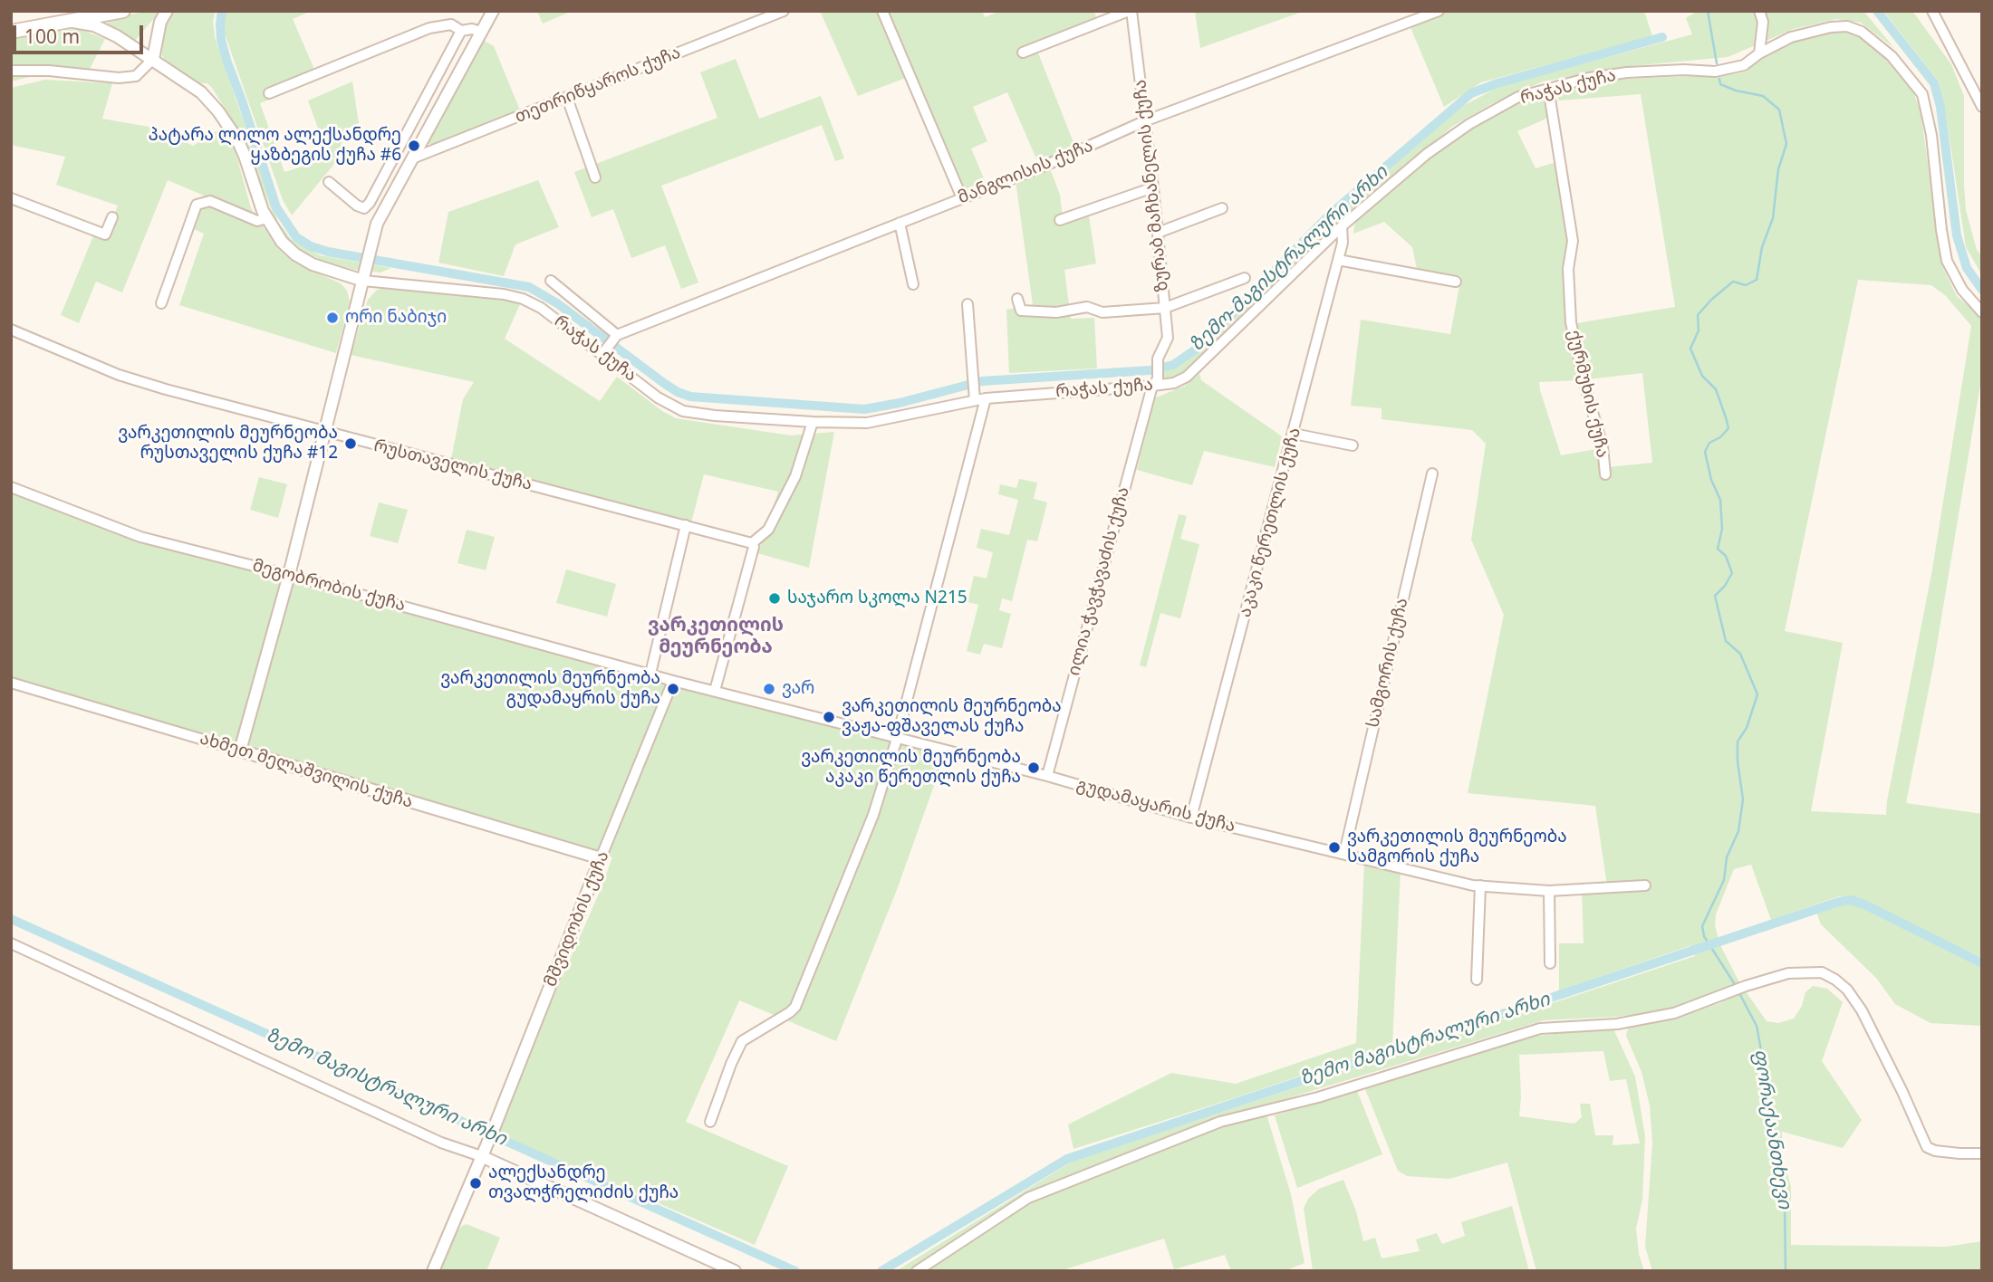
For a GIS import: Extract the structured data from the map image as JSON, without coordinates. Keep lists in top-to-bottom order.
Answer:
{
  "streets": {
    "street": [
      "თეთრიწყაროს ქუჩა",
      "რაჭას ქუჩა",
      "მანგლისის ქუჩა",
      "ზურაბ მაჩხანელის ქუჩა",
      "ქურმუხის ქუჩა",
      "რუსთაველის ქუჩა",
      "აკაკი წერეთლის ქუჩა",
      "ილია ჭავჭავაძის ქუჩა",
      "მეგობრობის ქუჩა",
      "სამგორის ქუჩა",
      "ახმეთ მელაშვილის ქუჩა",
      "გუდამაყარის ქუჩა",
      "მშვიდობის ქუჩა"
    ]
  },
  "crossings": [
    ["რაჭას ქუჩა", "ზურაბ მაჩხანელის ქუჩა"],
    ["რაჭას ქუჩა", "ქურმუხის ქუჩა"],
    ["რაჭას ქუჩა", "აკაკი წერეთლის ქუჩა"],
    ["რაჭას ქუჩა", "ილია ჭავჭავაძის ქუჩა"],
    ["მანგლისის ქუჩა", "ზურაბ მაჩხანელის ქუჩა"],
    ["ზურაბ მაჩხანელის ქუჩა", "ილია ჭავჭავაძის ქუჩა"],
    ["აკაკი წერეთლის ქუჩა", "გუდამაყარის ქუჩა"],
    ["ილია ჭავჭავაძის ქუჩა", "გუდამაყარის ქუჩა"],
    ["მეგობრობის ქუჩა", "გუდამაყარის ქუჩა"],
    ["მეგობრობის ქუჩა", "მშვიდობის ქუჩა"],
    ["სამგორის ქუჩა", "გუდამაყარის ქუჩა"],
    ["ახმეთ მელაშვილის ქუჩა", "მშვიდობის ქუჩა"],
    ["გუდამაყარის ქუჩა", "მშვიდობის ქუჩა"]
  ],
  "districts": ["ვარკეთილის მეურნეობა"],
  "water": ["ზემო-მაგისტრალური არხი", "ზემო მაგისტრალური არხი", "ფორაქაანთხევი"],
  "places": [
    "პატარა ლილო ალექსანდრე ყაზბეგის ქუჩა #6",
    "ორი ნაბიჯი",
    "ვარკეთილის მეურნეობა რუსთაველის ქუჩა #12",
    "საჯარო სკოლა N215",
    "ვარკეთილის მეურნეობა გუდამაყრის ქუჩა",
    "ვარ",
    "ვარკეთილის მეურნეობა ვაჟა-ფშაველას ქუჩა",
    "ვარკეთილის მეურნეობა აკაკი წერეთლის ქუჩა",
    "ვარკეთილის მეურნეობა სამგორის ქუჩა",
    "ალექსანდრე თვალჭრელიძის ქუჩა"
  ],
  "scale_bar": "100 m"
}
